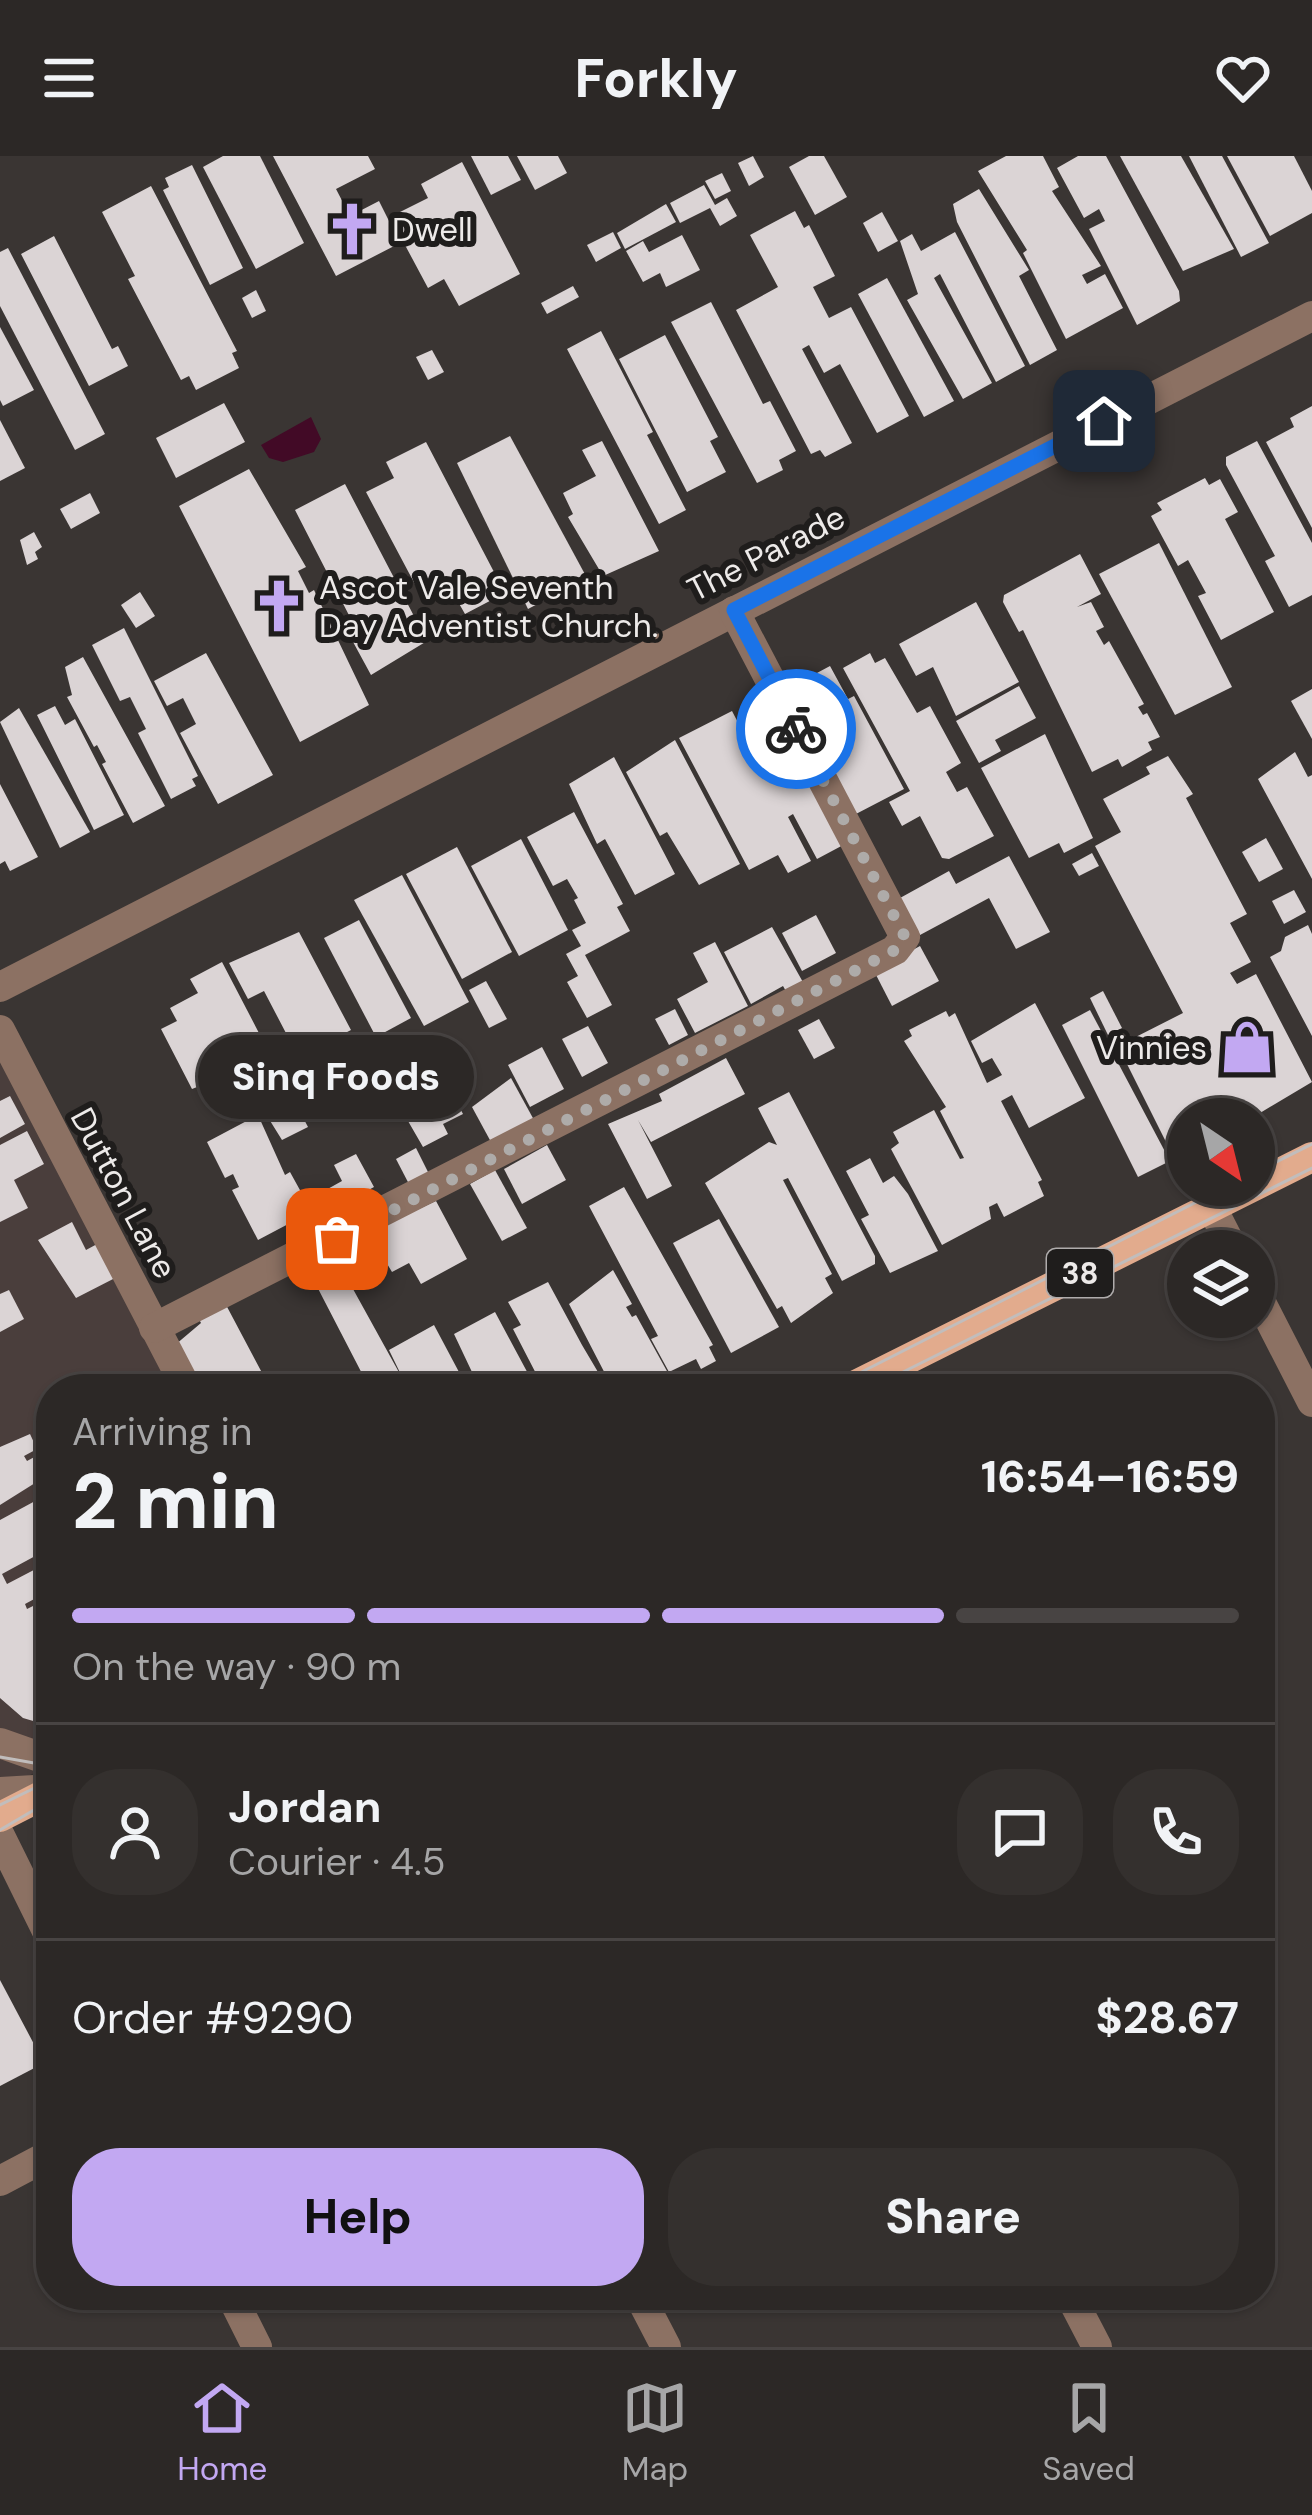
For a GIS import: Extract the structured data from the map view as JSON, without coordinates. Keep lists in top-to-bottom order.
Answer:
{
  "streets": {
    "main road": ["38"],
    "street": ["The Parade", "Dutton Lane"]
  },
  "places": {
    "church": ["Dwell", "Ascot Vale Seventh Day Adventist Church."],
    "shop": ["Vinnies"],
    "other": ["Sinq Foods"]
  },
  "north": "bottom right",
  "page": {
    "header": "Forkly",
    "bubble": "Sinq Foods",
    "heading": ["2 min", "Arriving in", "16:54–16:59"],
    "panel": [
      "Jordan",
      "Courier · 4.5",
      "Order #9290",
      "$28.67"
    ],
    "bar": "On the way · 90 m",
    "buttons": ["Help", "Share"],
    "tabs": ["Home", "Map", "Saved"]
  }
}
